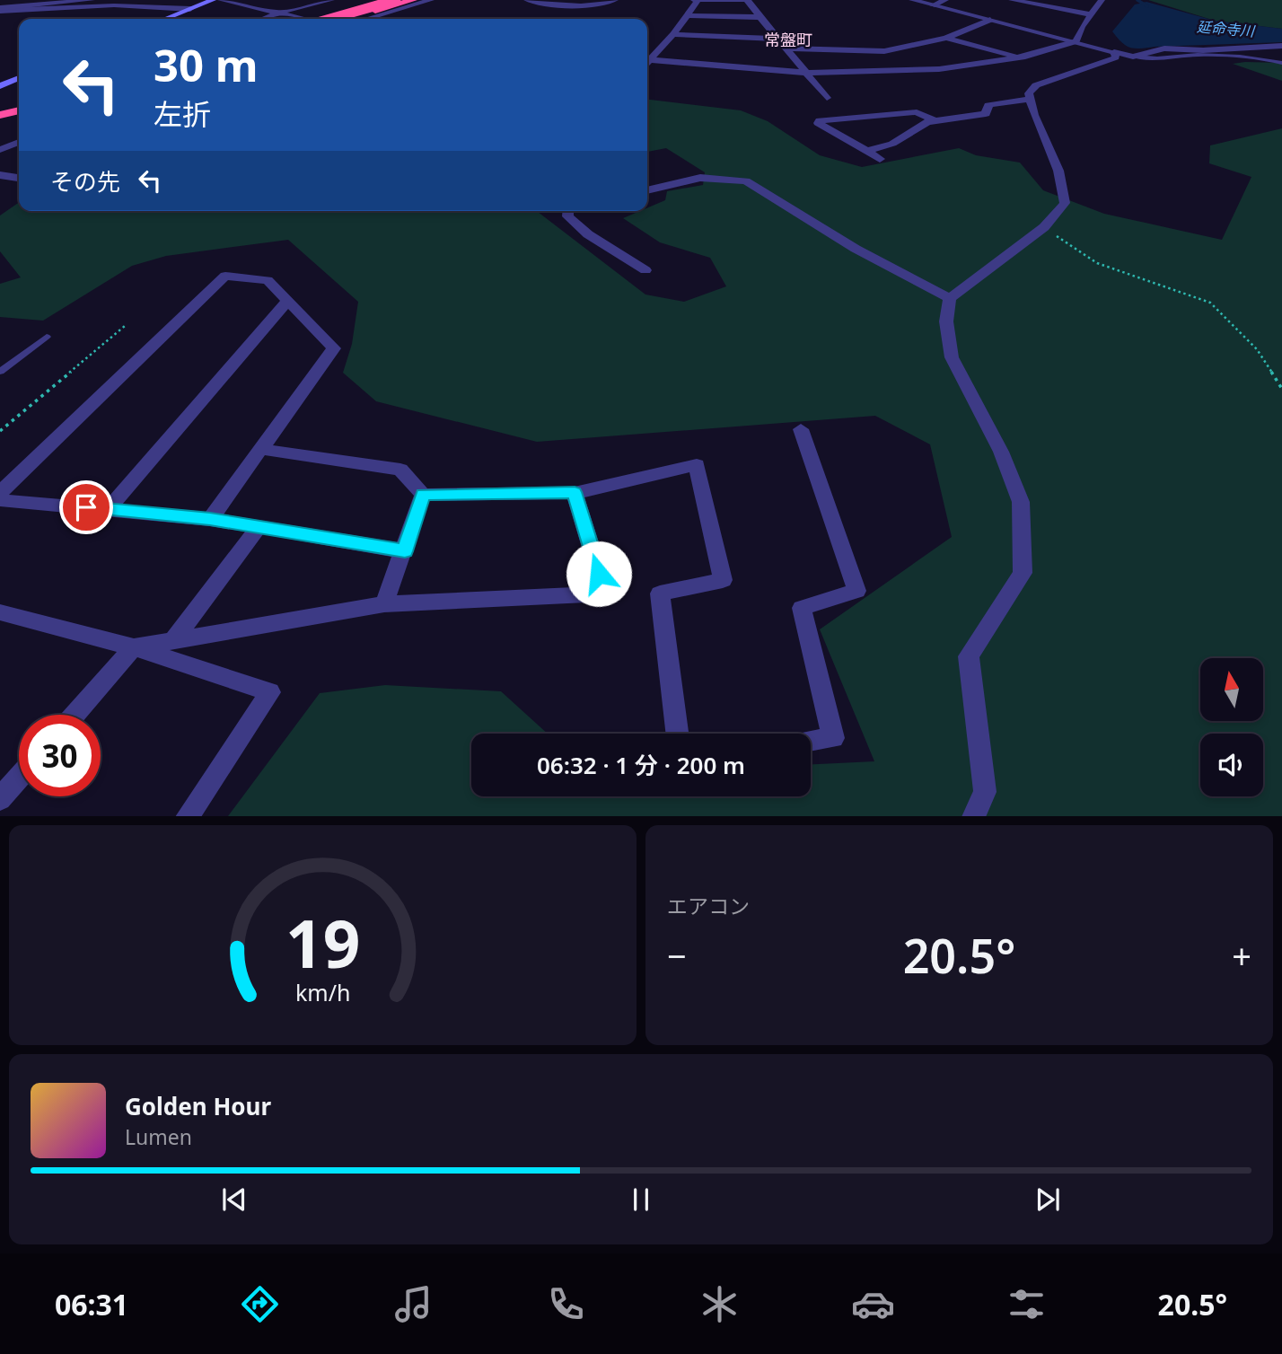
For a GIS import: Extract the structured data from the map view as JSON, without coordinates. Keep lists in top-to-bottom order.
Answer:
{
  "districts": ["常盤町"],
  "water": ["延命寺川"],
  "north": "top",
  "page": {
    "turn": ["30 m", "左折"],
    "then": "その先",
    "limit": "30",
    "trip": "06:32 · 1 分 · 200 m",
    "tile": "エアコン",
    "heat": ["−", "20.5°", "+"],
    "song": ["Golden Hour", "Lumen"],
    "tabs": ["06:31", "20.5°"],
    "gauge": ["19", "km/h"]
  }
}
